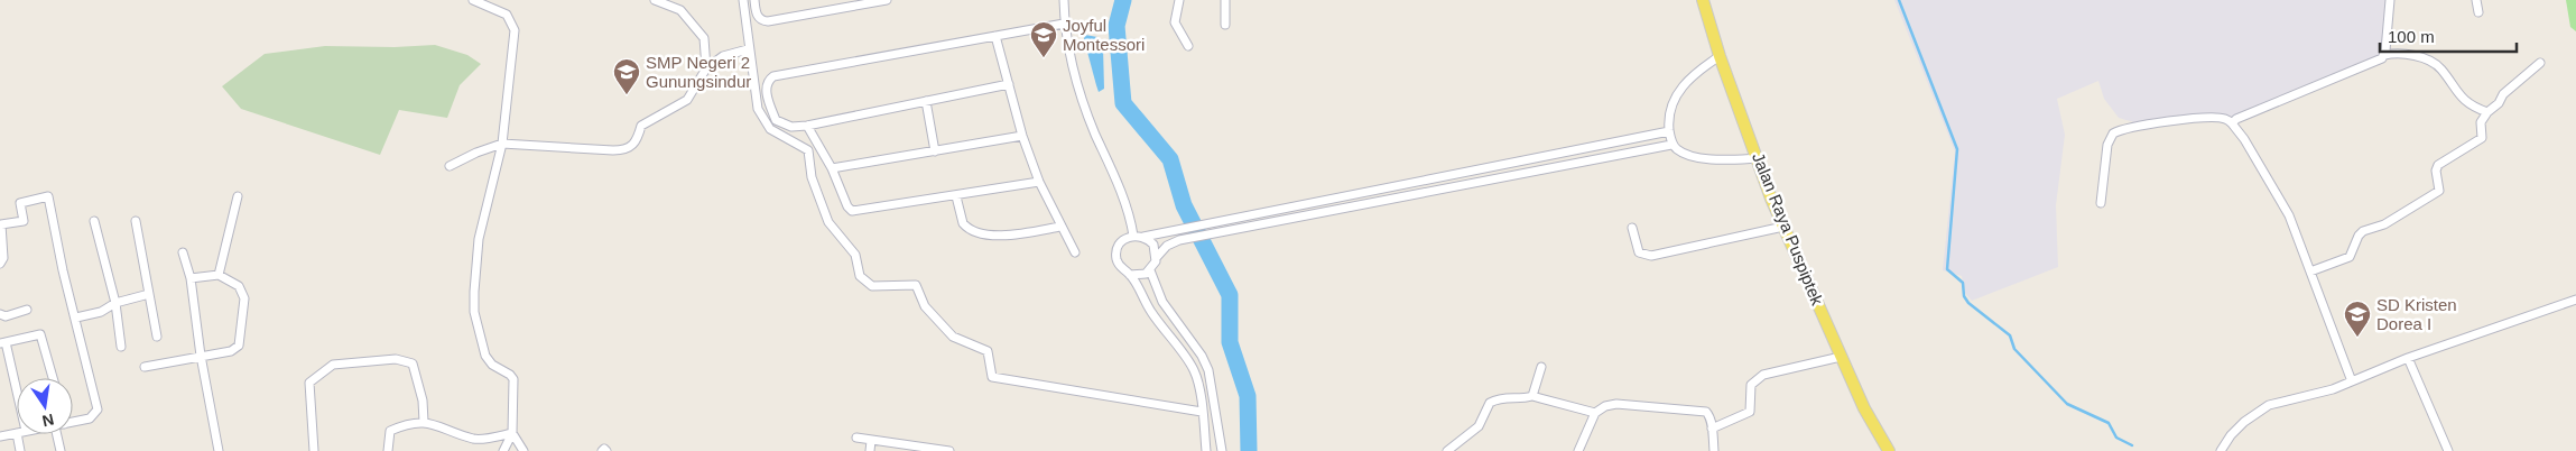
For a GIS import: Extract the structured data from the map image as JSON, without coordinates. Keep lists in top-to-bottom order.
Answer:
{
  "streets": {
    "main road": ["Jalan Raya Puspiptek"]
  },
  "places": {
    "school or university": ["Joyful Montessori", "SMP Negeri 2 Gunungsindur", "SD Kristen Dorea I"]
  },
  "scale_bar": "100 m",
  "north": "bottom"
}
